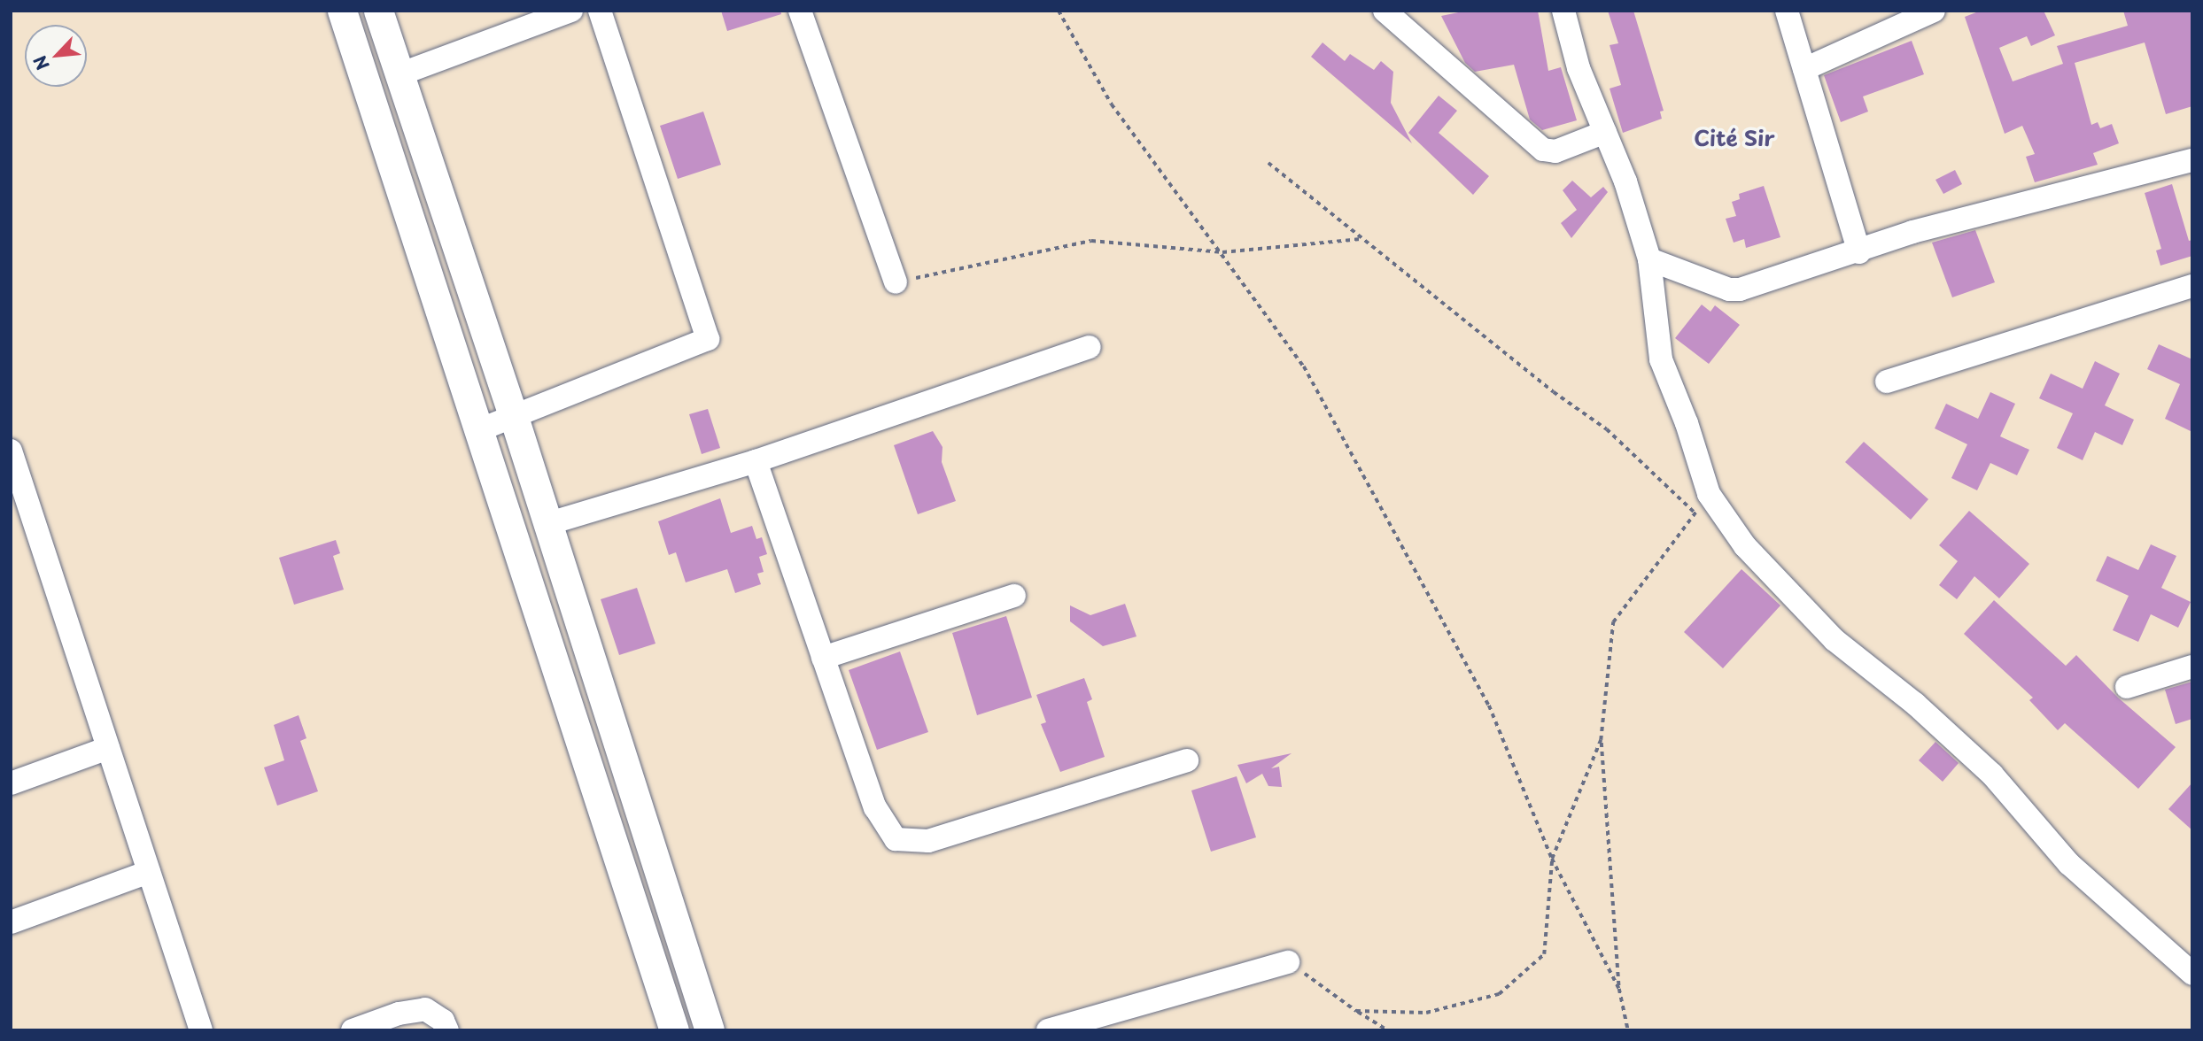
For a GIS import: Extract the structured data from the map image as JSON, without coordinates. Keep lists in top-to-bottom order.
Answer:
{
  "districts": ["Cité Sir"],
  "north": "bottom left"
}
